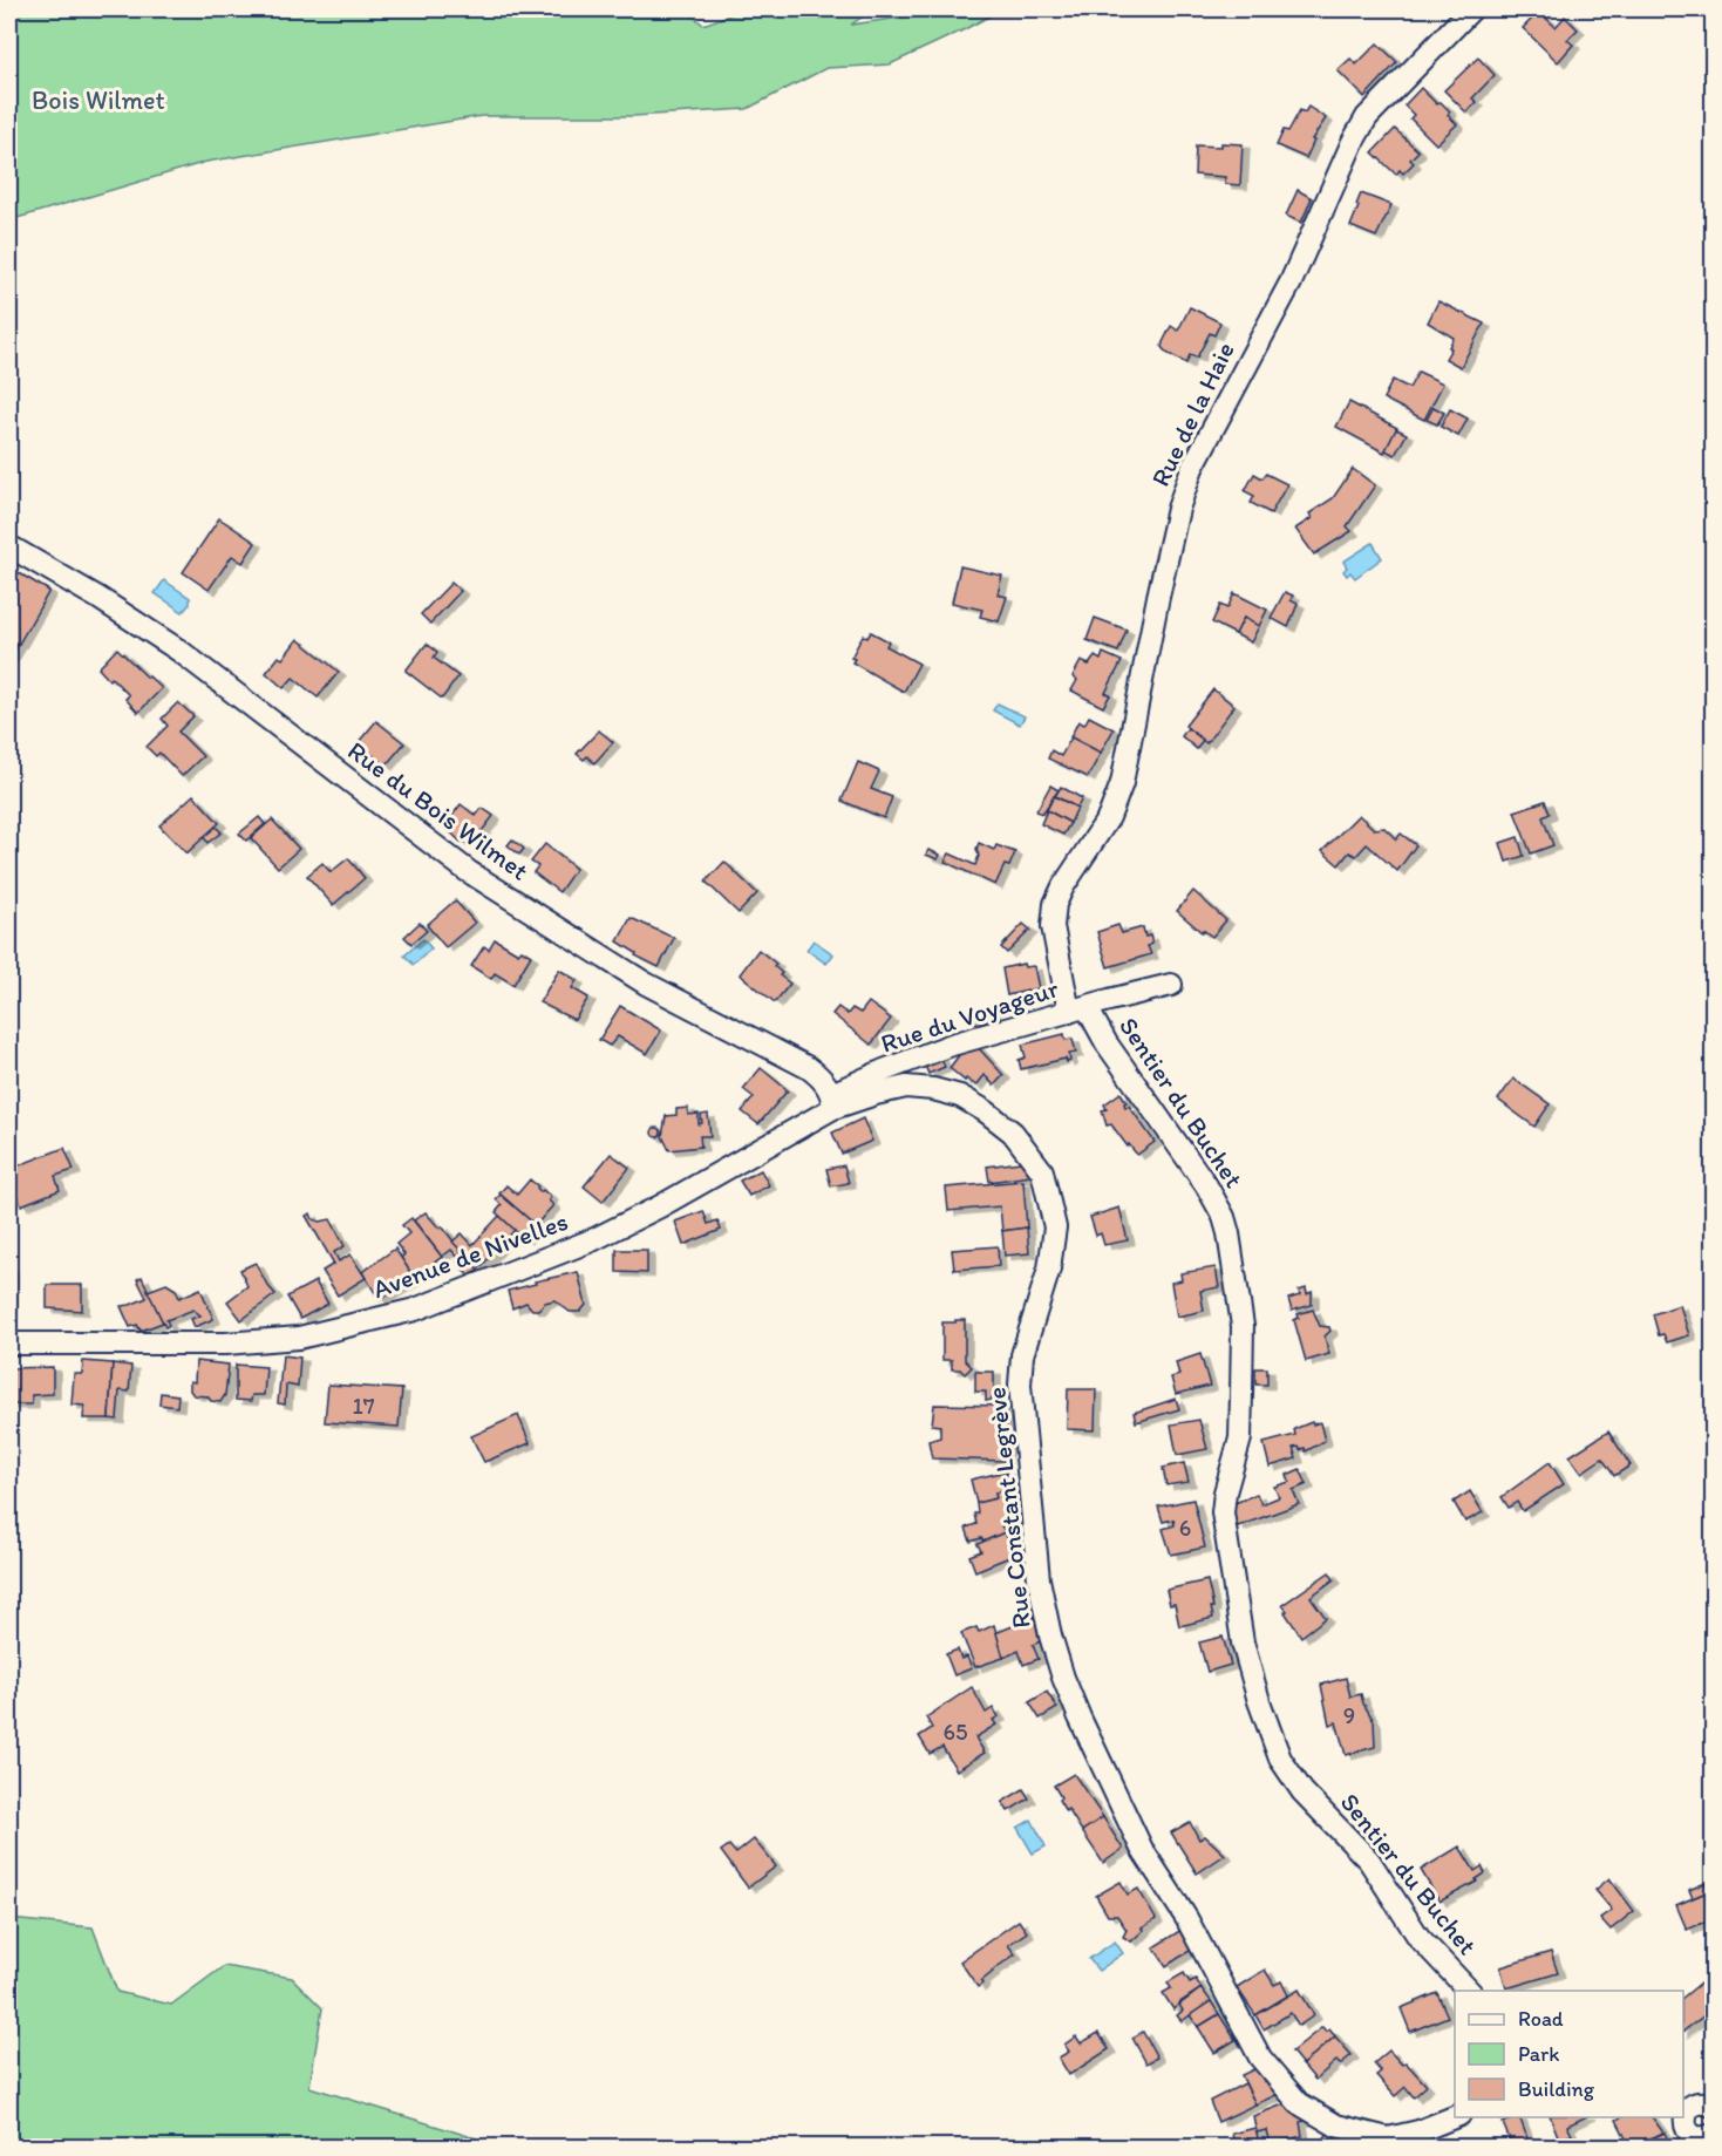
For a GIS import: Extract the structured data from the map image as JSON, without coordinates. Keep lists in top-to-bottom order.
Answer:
{
  "streets": {
    "street": [
      "Rue de la Haie",
      "Rue du Bois Wilmet",
      "Rue du Voyageur",
      "Sentier du Buchet",
      "Avenue de Nivelles",
      "Rue Constant Legrève"
    ]
  },
  "crossings": [
    ["Rue de la Haie", "Rue du Voyageur"],
    ["Rue de la Haie", "Sentier du Buchet"],
    ["Rue du Bois Wilmet", "Rue du Voyageur"],
    ["Rue du Bois Wilmet", "Avenue de Nivelles"],
    ["Rue du Bois Wilmet", "Rue Constant Legrève"],
    ["Rue du Voyageur", "Sentier du Buchet"],
    ["Rue du Voyageur", "Avenue de Nivelles"],
    ["Rue du Voyageur", "Rue Constant Legrève"],
    ["Avenue de Nivelles", "Rue Constant Legrève"]
  ],
  "parks": ["Bois Wilmet"],
  "house_numbers": [
    "17",
    "6",
    "9",
    "65"
  ],
  "legend": ["Road", "Park", "Building"]
}
